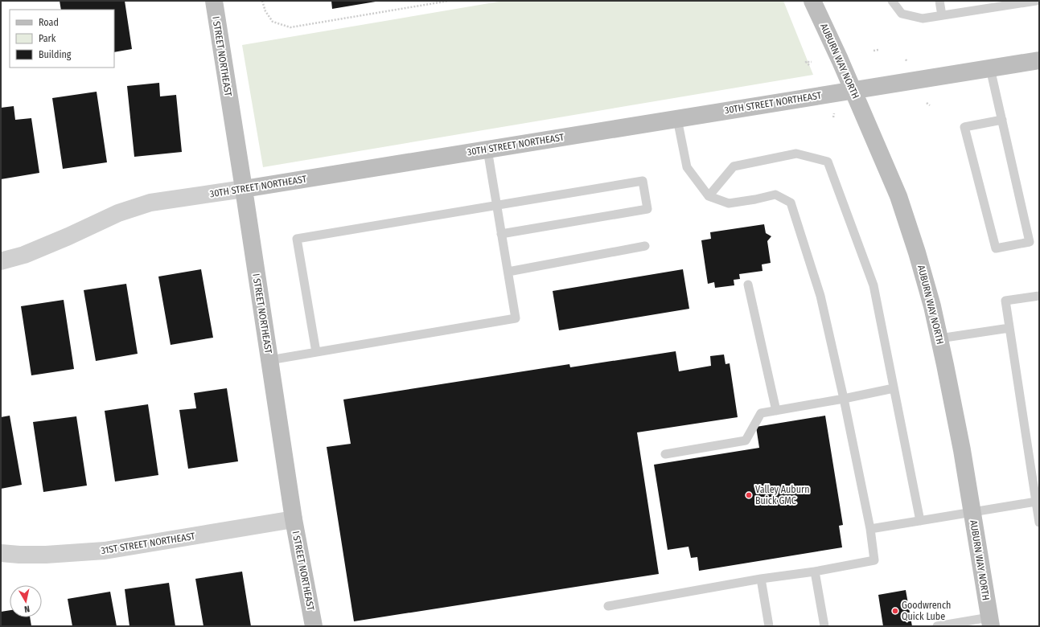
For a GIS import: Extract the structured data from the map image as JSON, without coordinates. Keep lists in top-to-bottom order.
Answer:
{
  "streets": {
    "street": [
      "I STREET NORTHEAST",
      "AUBURN WAY NORTH",
      "30TH STREET NORTHEAST",
      "31ST STREET NORTHEAST"
    ]
  },
  "crossings": [
    ["I STREET NORTHEAST", "30TH STREET NORTHEAST"],
    ["I STREET NORTHEAST", "31ST STREET NORTHEAST"],
    ["AUBURN WAY NORTH", "30TH STREET NORTHEAST"]
  ],
  "places": ["Valley Auburn Buick GMC", "Goodwrench Quick Lube"],
  "legend": ["Road", "Park", "Building"],
  "north": "bottom"
}
